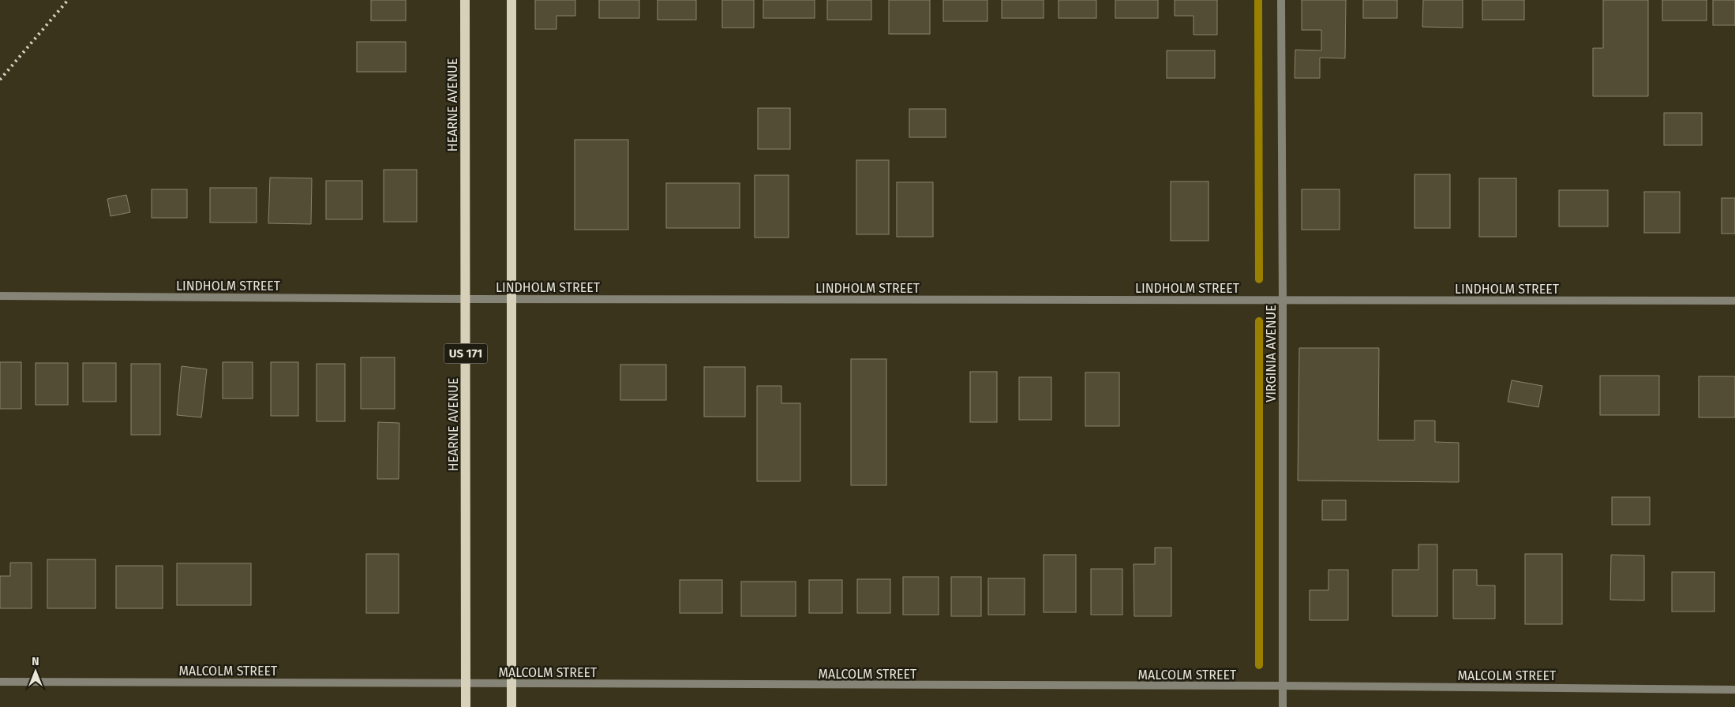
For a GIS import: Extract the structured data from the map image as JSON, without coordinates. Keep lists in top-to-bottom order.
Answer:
{
  "streets": {
    "main road": ["HEARNE AVENUE", "US 171"],
    "street": ["LINDHOLM STREET", "VIRGINIA AVENUE", "MALCOLM STREET"]
  },
  "crossings": [
    ["HEARNE AVENUE", "LINDHOLM STREET"],
    ["HEARNE AVENUE", "MALCOLM STREET"],
    ["LINDHOLM STREET", "VIRGINIA AVENUE"],
    ["VIRGINIA AVENUE", "MALCOLM STREET"]
  ],
  "north": "top"
}
